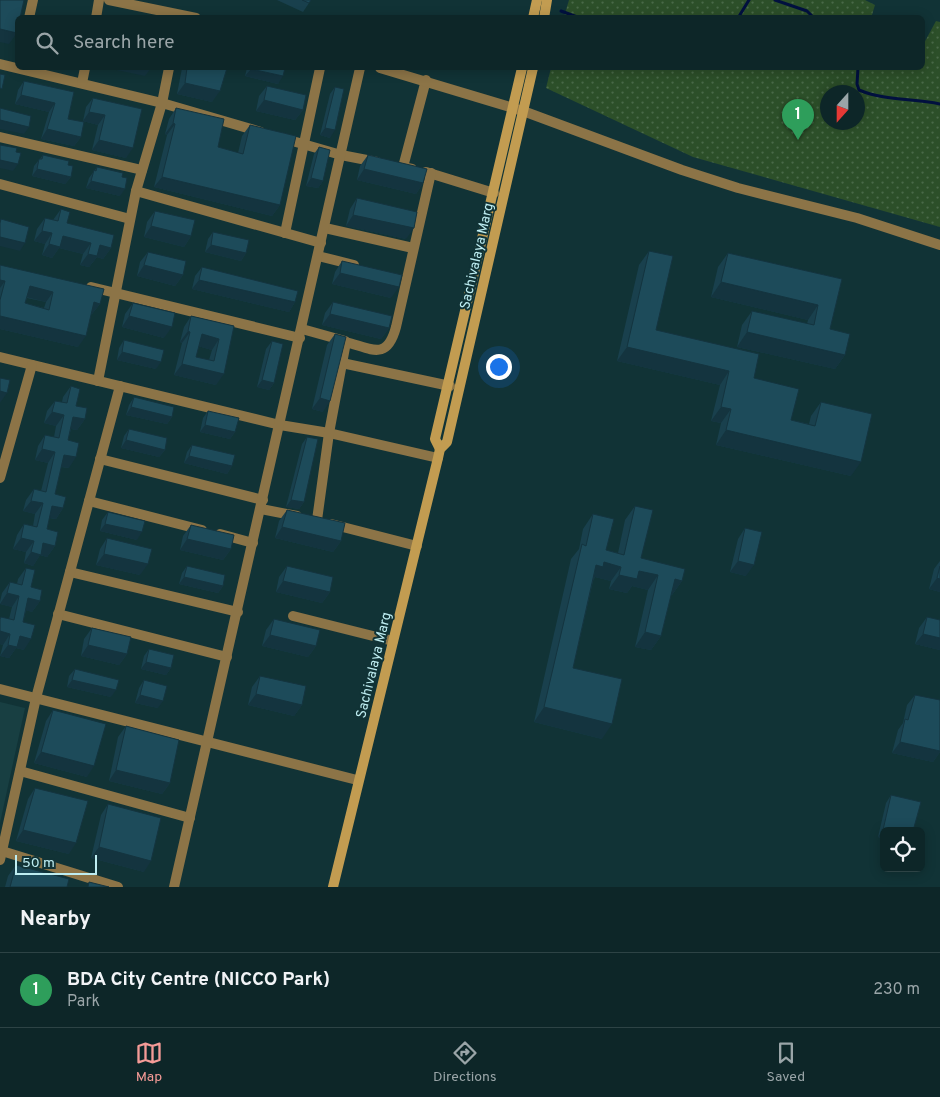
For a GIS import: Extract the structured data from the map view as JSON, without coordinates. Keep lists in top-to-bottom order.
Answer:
{
  "streets": {
    "main road": ["Sachivalaya Marg"]
  },
  "scale_bar": "50 m",
  "north": "bottom",
  "page": {
    "search": "Search here",
    "pins": "1",
    "scale": "50 m",
    "heading": "Nearby",
    "list": [
      {
        "mark": "1",
        "name": "BDA City Centre (NICCO Park)",
        "note": "Park",
        "value": "230 m"
      }
    ],
    "nav": ["Map", "Directions", "Saved"]
  }
}
